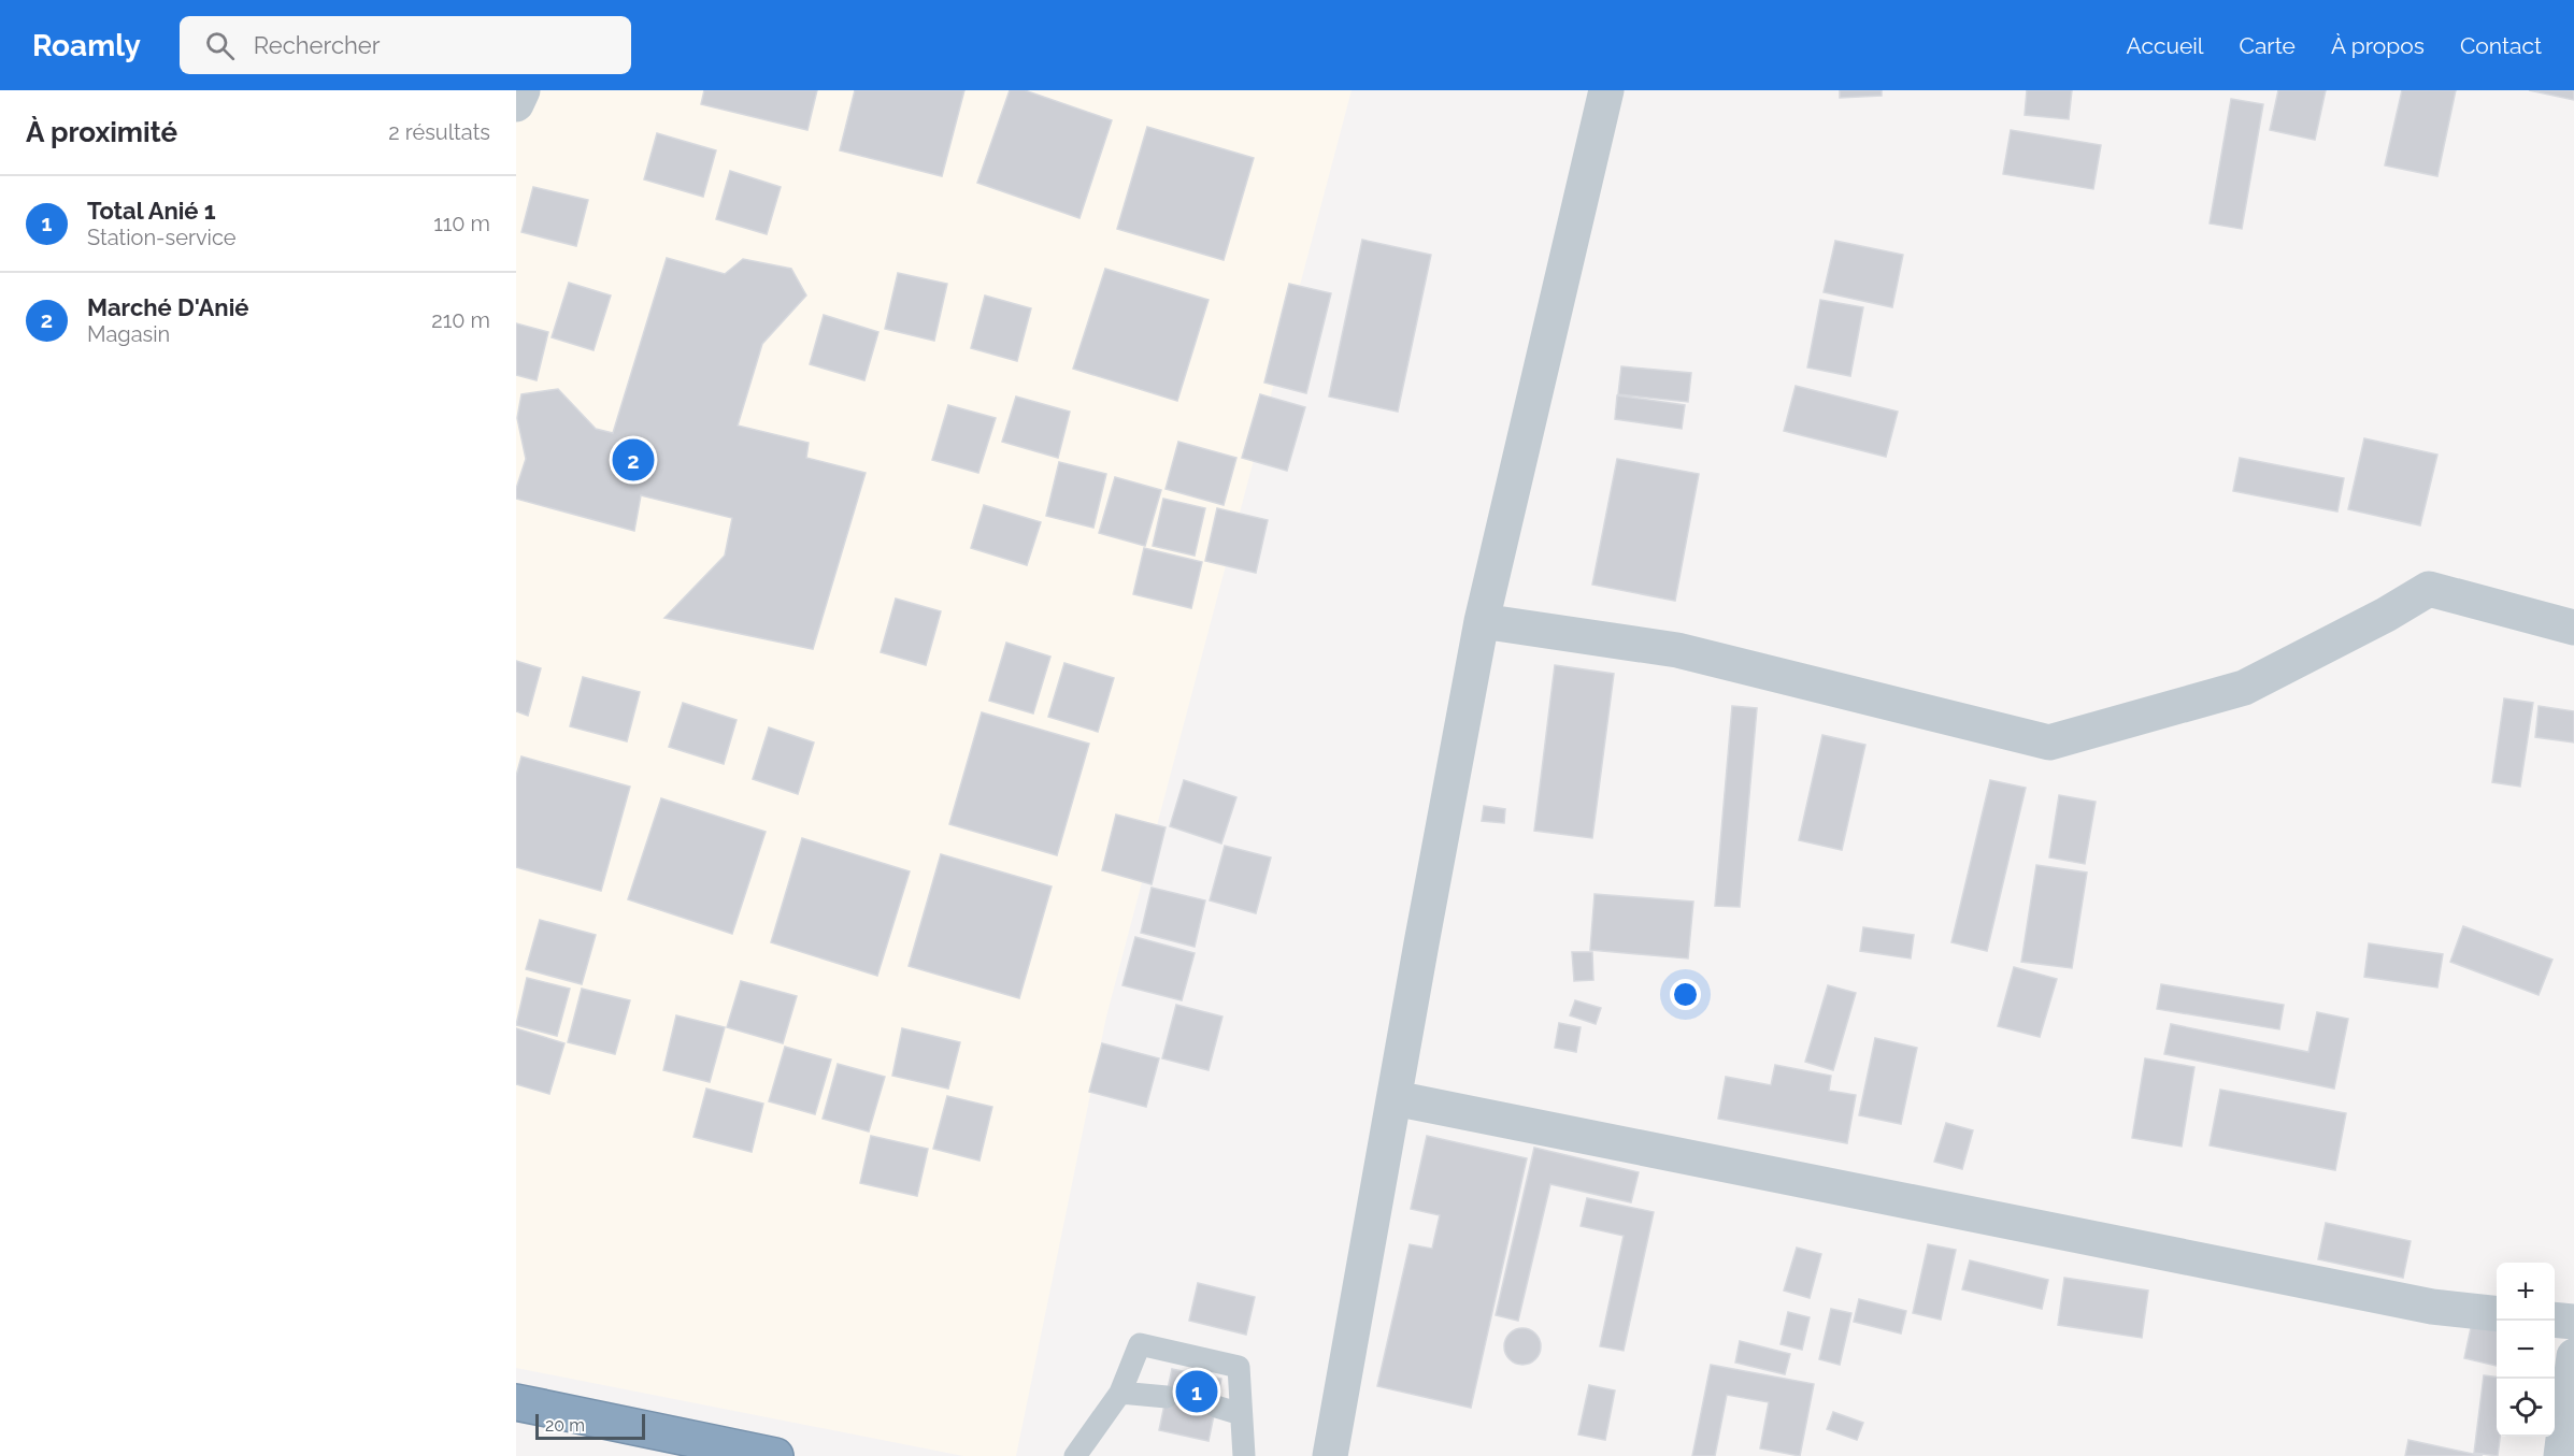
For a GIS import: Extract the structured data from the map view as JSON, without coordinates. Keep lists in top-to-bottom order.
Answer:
{
  "scale_bar": "20 m",
  "page": {
    "header": "Roamly",
    "search": "Rechercher",
    "nav": [
      "Accueil",
      "Carte",
      "À propos",
      "Contact"
    ],
    "heading": ["À proximité", "2 résultats"],
    "list": [
      {
        "mark": "1",
        "name": "Total Anié 1",
        "note": "Station-service",
        "value": "110 m"
      },
      {
        "mark": "2",
        "name": "Marché D'Anié",
        "note": "Magasin",
        "value": "210 m"
      }
    ],
    "pins": ["2", "1"],
    "map_buttons": ["+", "−"],
    "scale": "20 m"
  }
}
